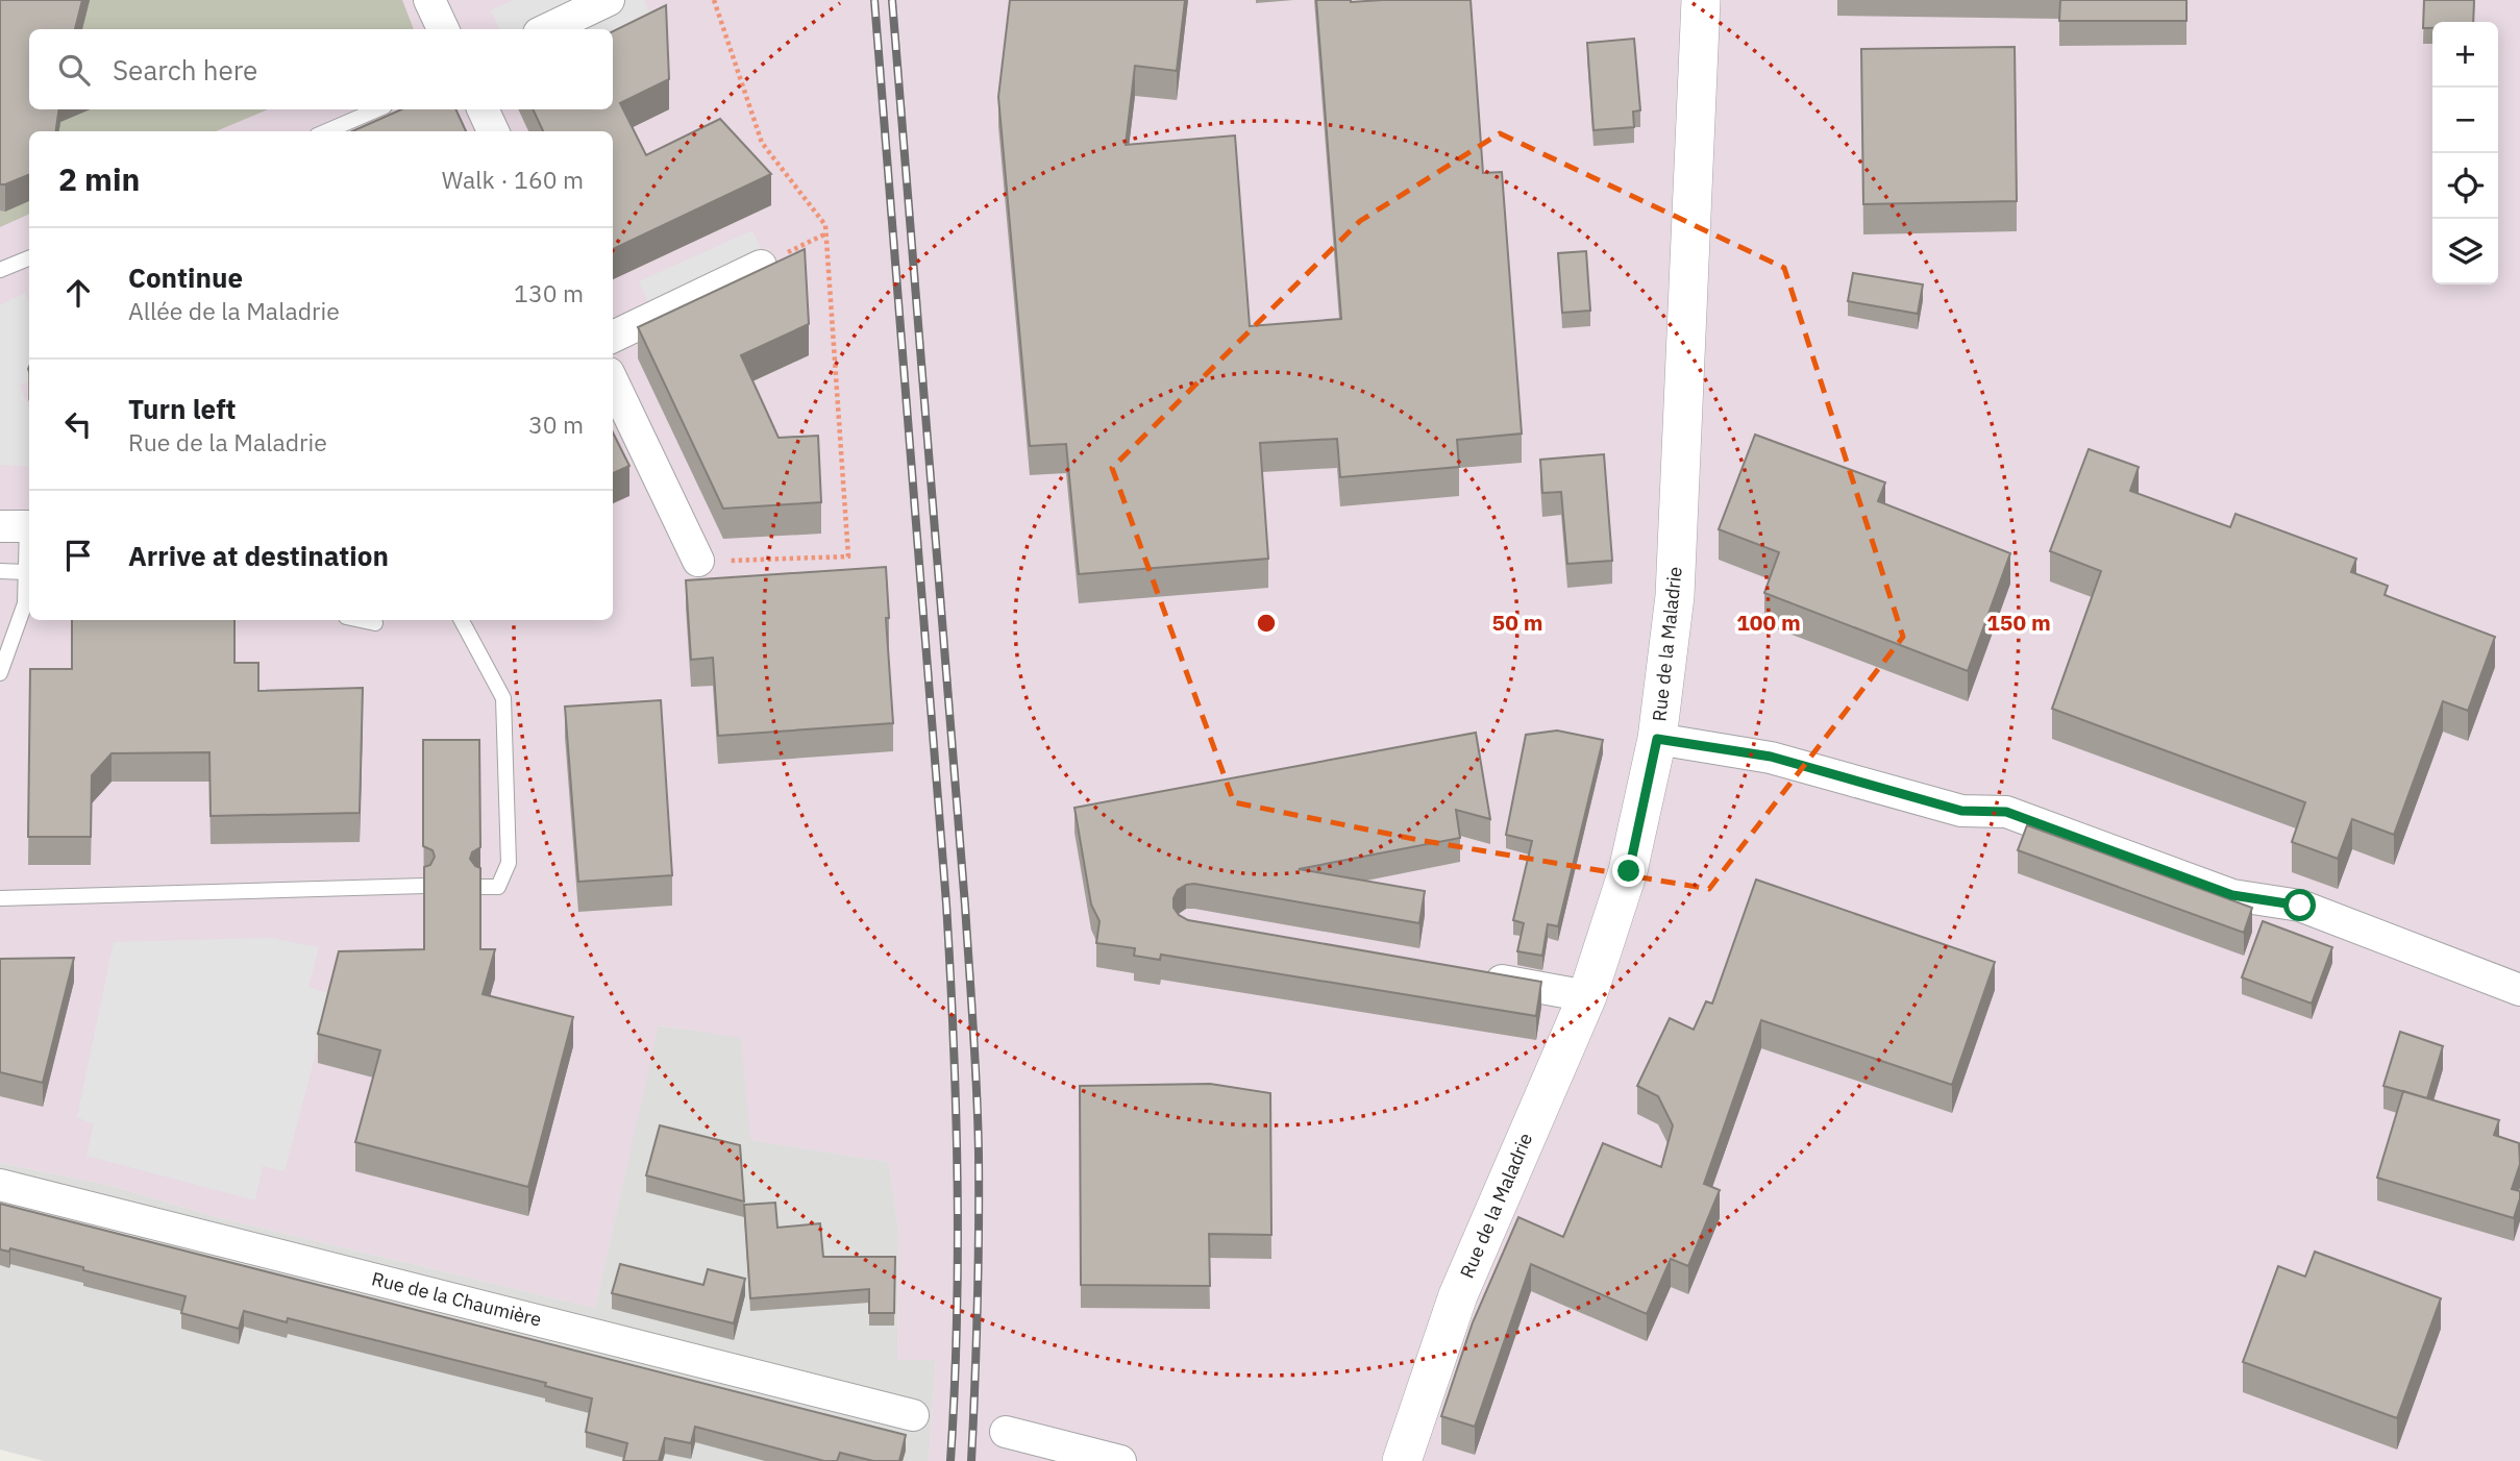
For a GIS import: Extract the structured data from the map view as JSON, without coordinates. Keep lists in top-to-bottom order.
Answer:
{
  "streets": {
    "street": ["Rue de la Maladrie", "Rue de la Chaumière"]
  },
  "page": {
    "map_buttons": ["+", "−"],
    "search": "Search here",
    "heading": ["2 min", "Walk · 160 m"],
    "list": [
      ["Continue", "Allée de la Maladrie", "130 m"],
      ["Turn left", "Rue de la Maladrie", "30 m"],
      "Arrive at destination"
    ]
  },
  "rings": ["50 m", "100 m", "150 m"]
}
